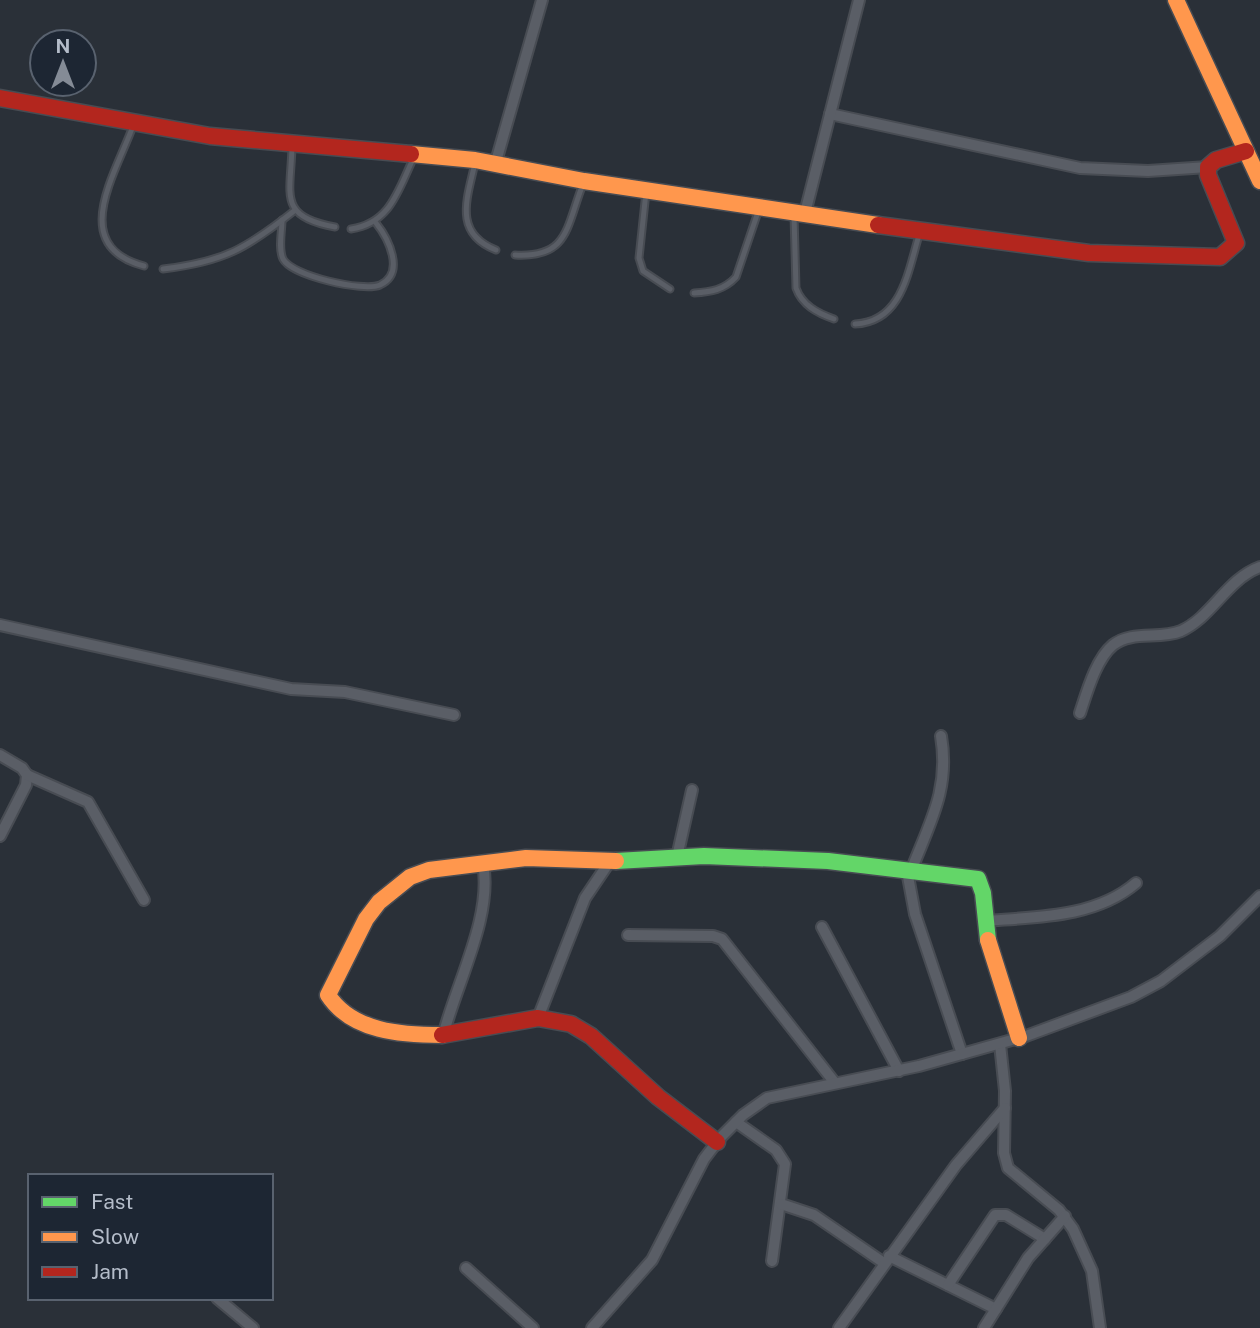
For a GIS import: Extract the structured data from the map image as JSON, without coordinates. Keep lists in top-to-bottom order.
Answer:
{
  "legend": ["Fast", "Slow", "Jam"],
  "north": "top"
}
